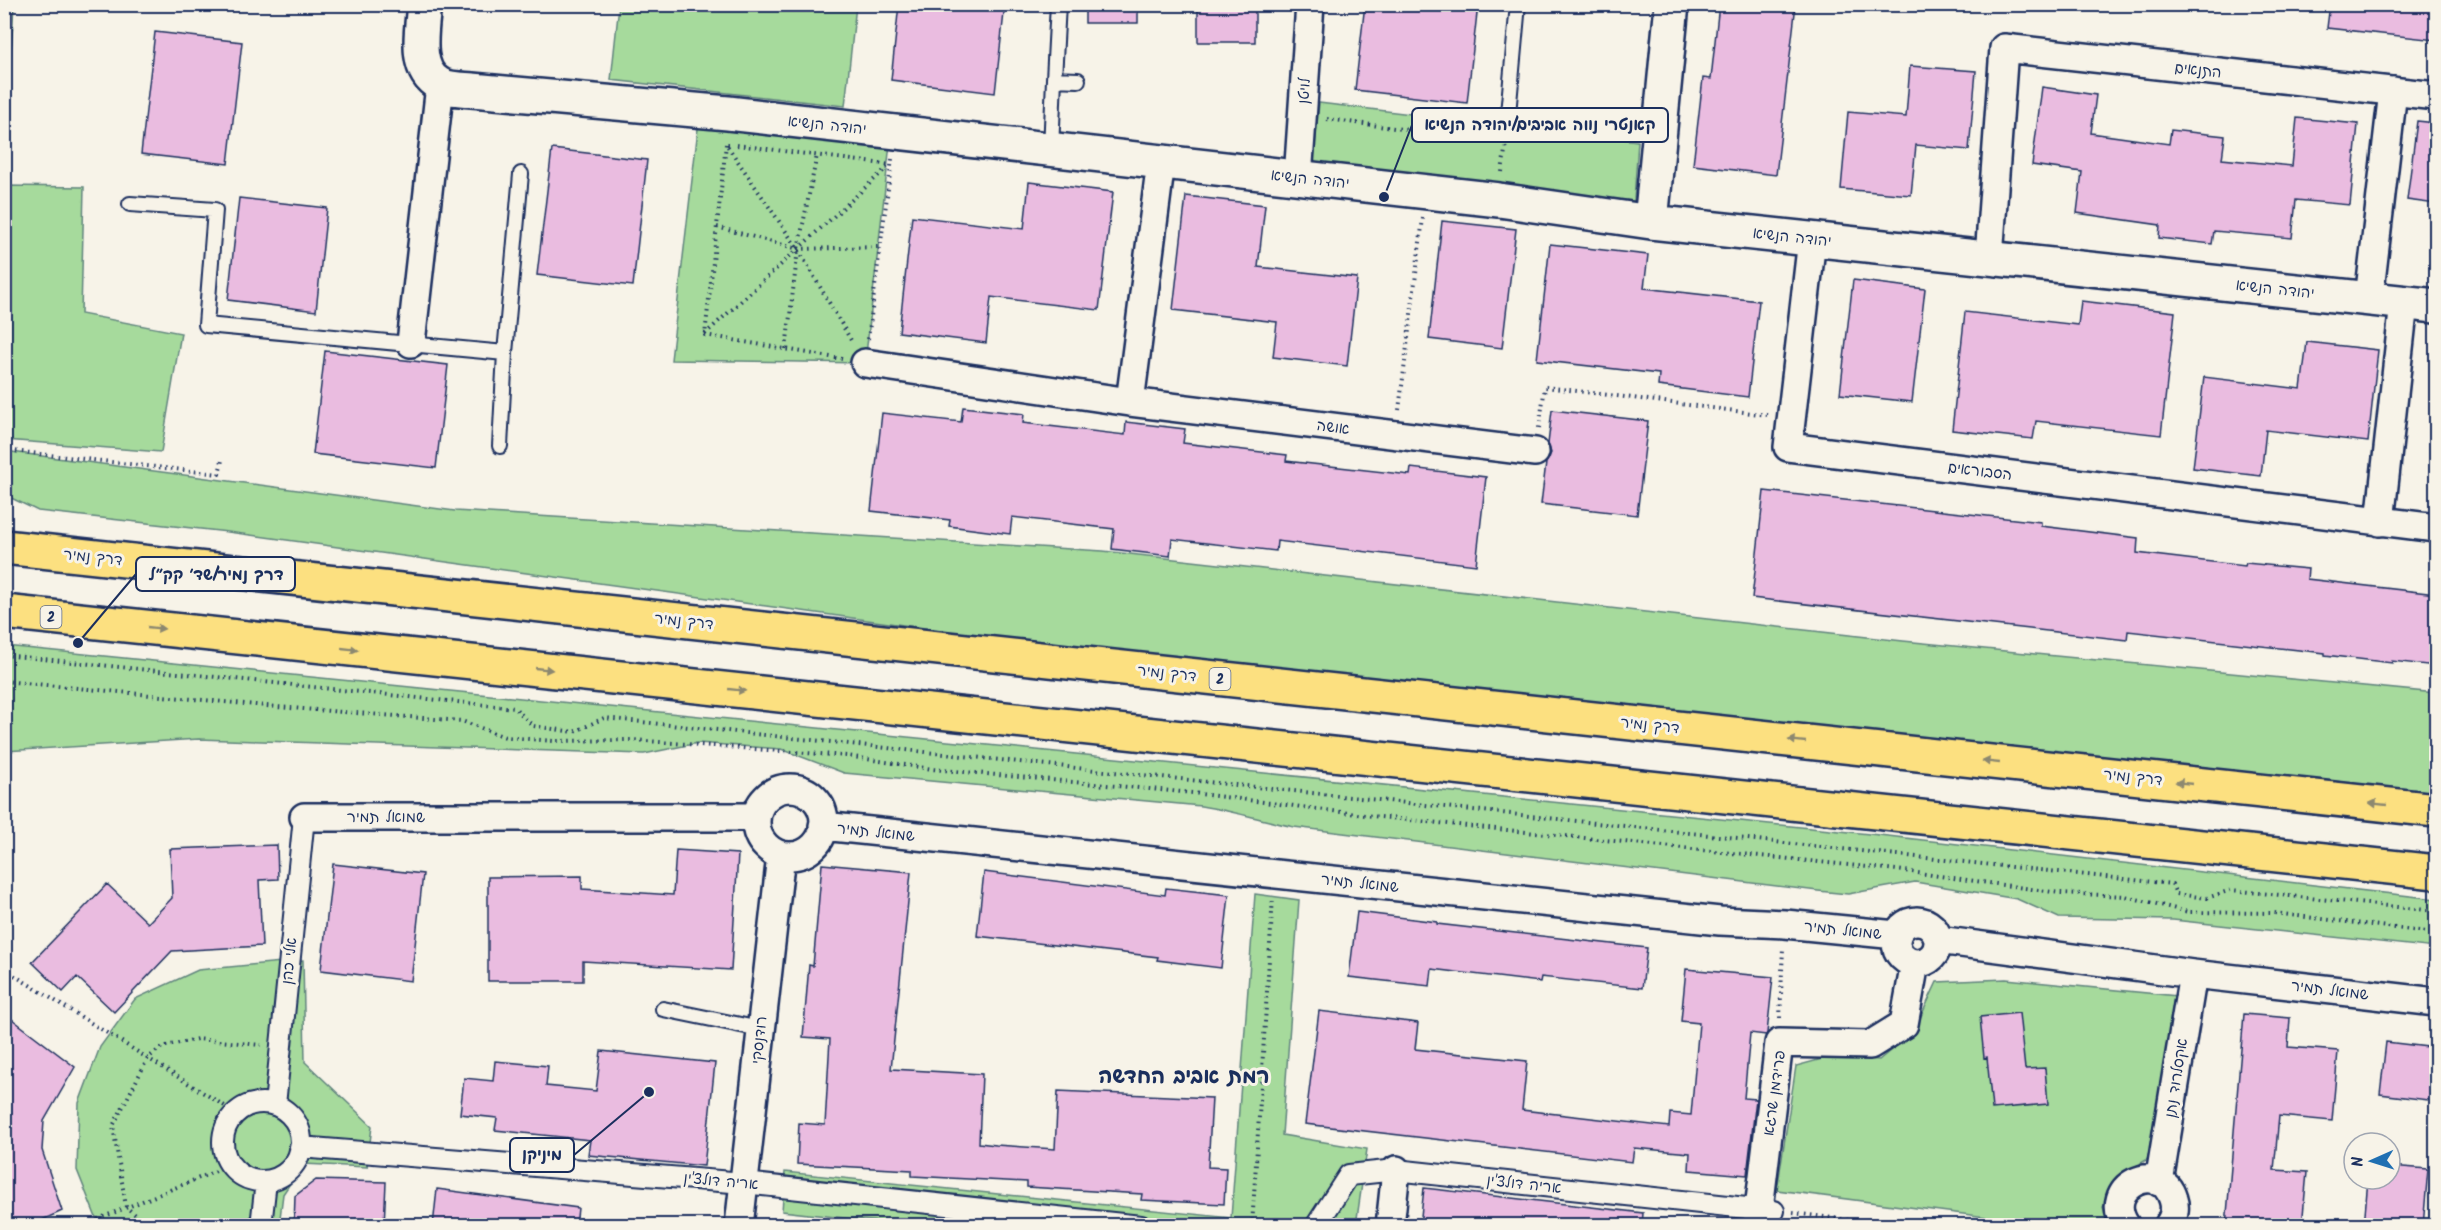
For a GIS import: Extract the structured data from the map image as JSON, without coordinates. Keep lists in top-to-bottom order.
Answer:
{
  "streets": {
    "highway": ["דרך נמיר", "2"],
    "street": [
      "התנאים",
      "לויטן",
      "יהודה הנשיא",
      "אושה",
      "הסבוראים",
      "שמואל תמיר",
      "אלי כהן",
      "רודנסקי",
      "אקסלרוד נתן",
      "פרידמן שרגא",
      "אריה דולצ'ין"
    ]
  },
  "crossings": [
    ["התנאים", "יהודה הנשיא"],
    ["לויטן", "יהודה הנשיא"],
    ["יהודה הנשיא", "הסבוראים"],
    ["שמואל תמיר", "אלי כהן"],
    ["שמואל תמיר", "רודנסקי"],
    ["שמואל תמיר", "אקסלרוד נתן"],
    ["שמואל תמיר", "פרידמן שרגא"],
    ["אלי כהן", "אריה דולצ'ין"],
    ["רודנסקי", "אריה דולצ'ין"],
    ["פרידמן שרגא", "אריה דולצ'ין"]
  ],
  "districts": ["רמת אביב החדשה"],
  "places": ["קאנטרי נווה אביבים/יהודה הנשיא", "דרך נמיר/שד׳ קק״ל", "מיניקן"],
  "north": "left"
}
